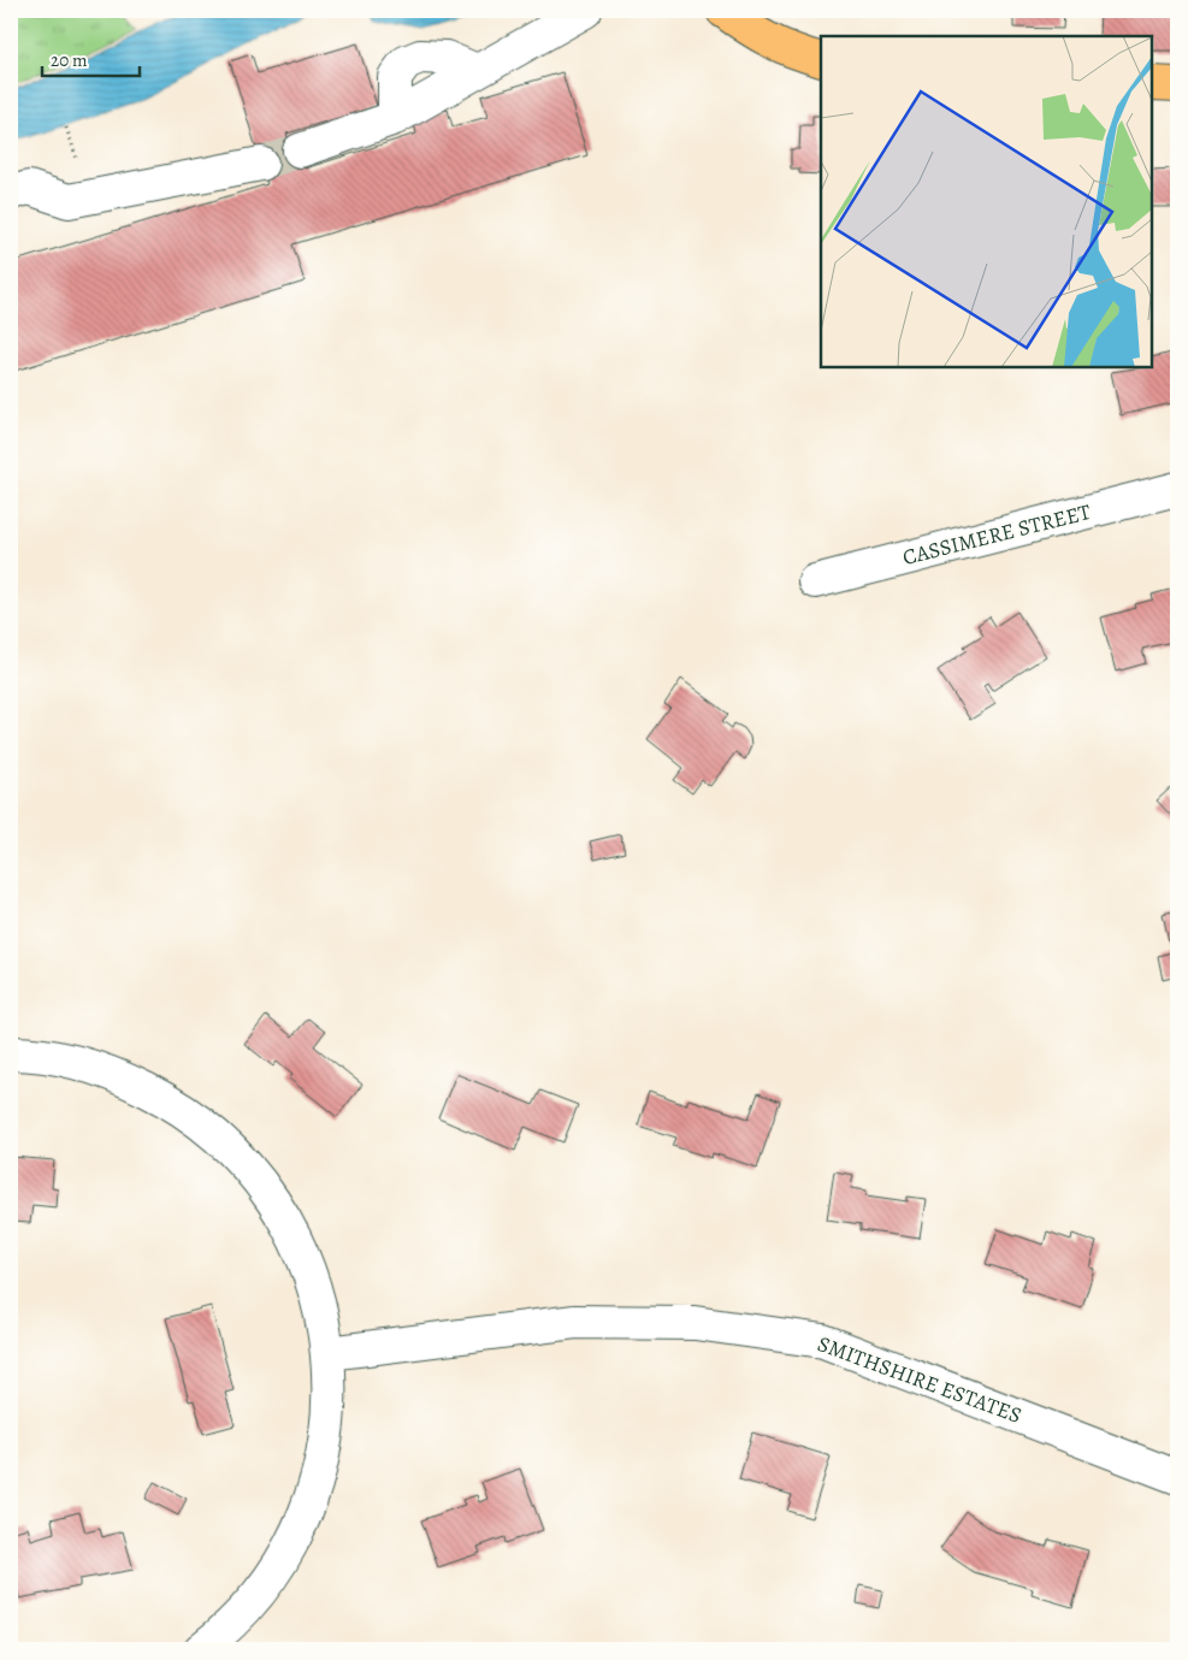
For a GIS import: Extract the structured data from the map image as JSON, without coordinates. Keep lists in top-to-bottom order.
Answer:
{
  "streets": {
    "street": ["CASSIMERE STREET", "SMITHSHIRE ESTATES"]
  },
  "scale_bar": "20 m"
}
